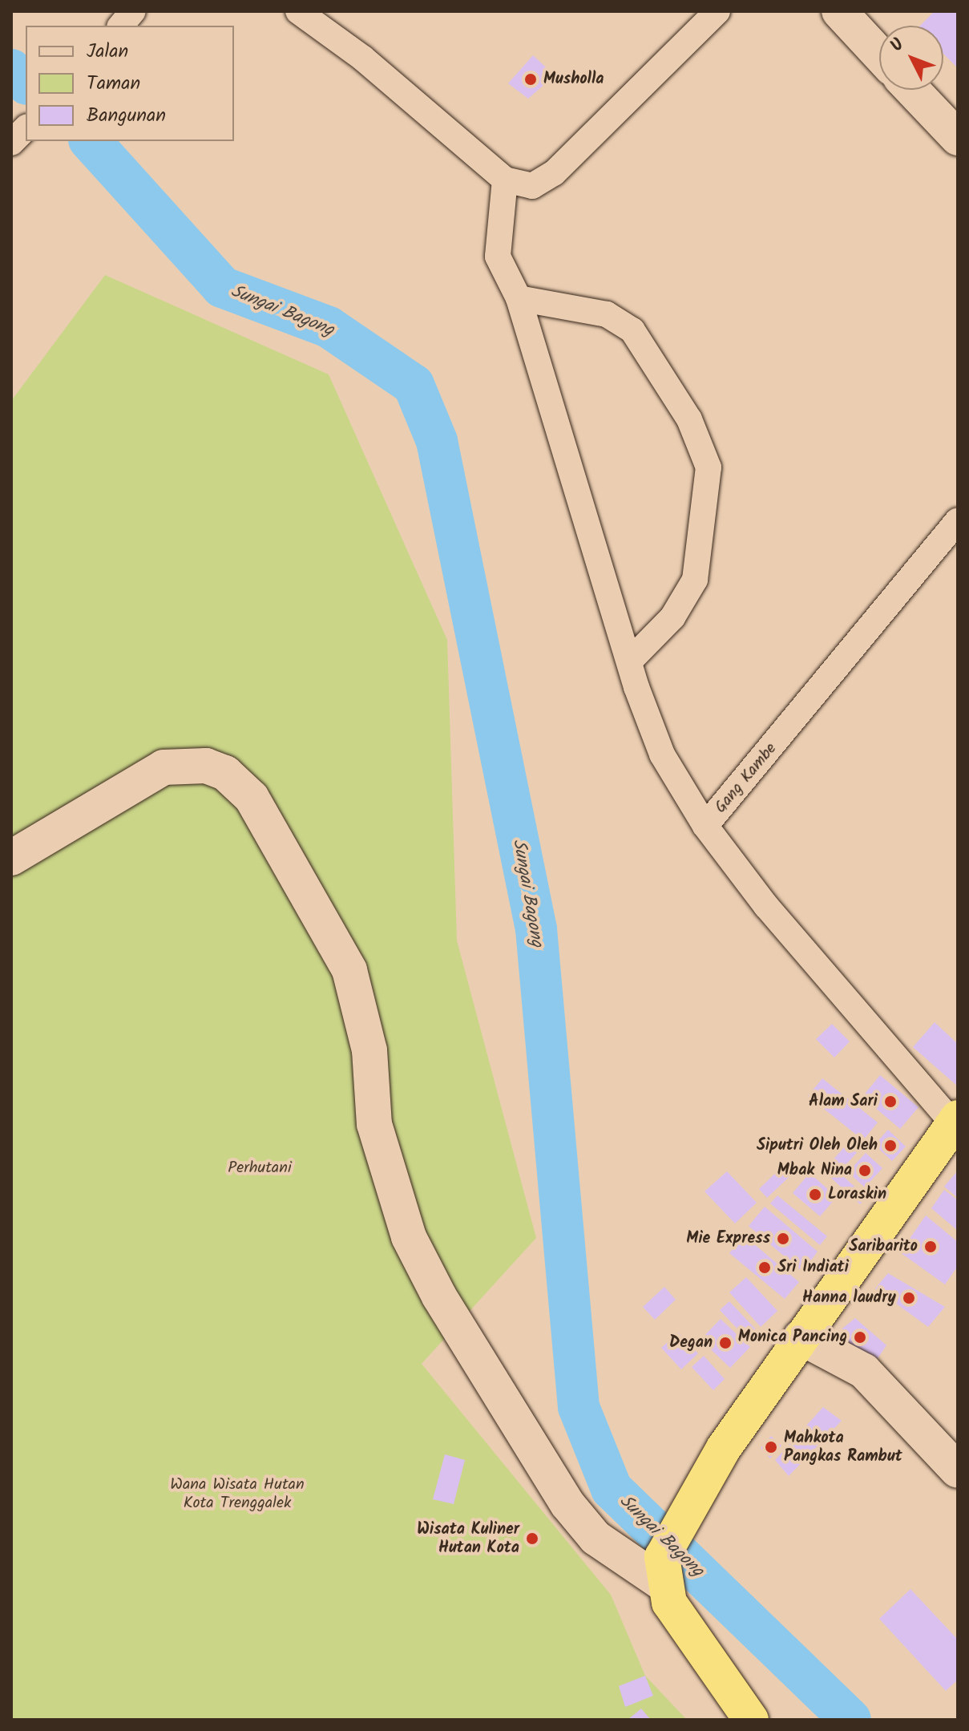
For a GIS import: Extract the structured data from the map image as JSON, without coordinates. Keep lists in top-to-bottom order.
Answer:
{
  "streets": {
    "street": ["Gang Kambe"]
  },
  "water": ["Sungai Bagong"],
  "parks": ["Perhutani", "Wana Wisata Hutan Kota Trenggalek"],
  "places": [
    "Musholla",
    "Alam Sari",
    "Siputri Oleh Oleh",
    "Mbak Nina",
    "Loraskin",
    "Mie Express",
    "Saribarito",
    "Sri Indiati",
    "Hanna laudry",
    "Monica Pancing",
    "Degan",
    "Mahkota Pangkas Rambut",
    "Wisata Kuliner Hutan Kota"
  ],
  "legend": ["Jalan", "Taman", "Bangunan"],
  "north": "top left"
}
